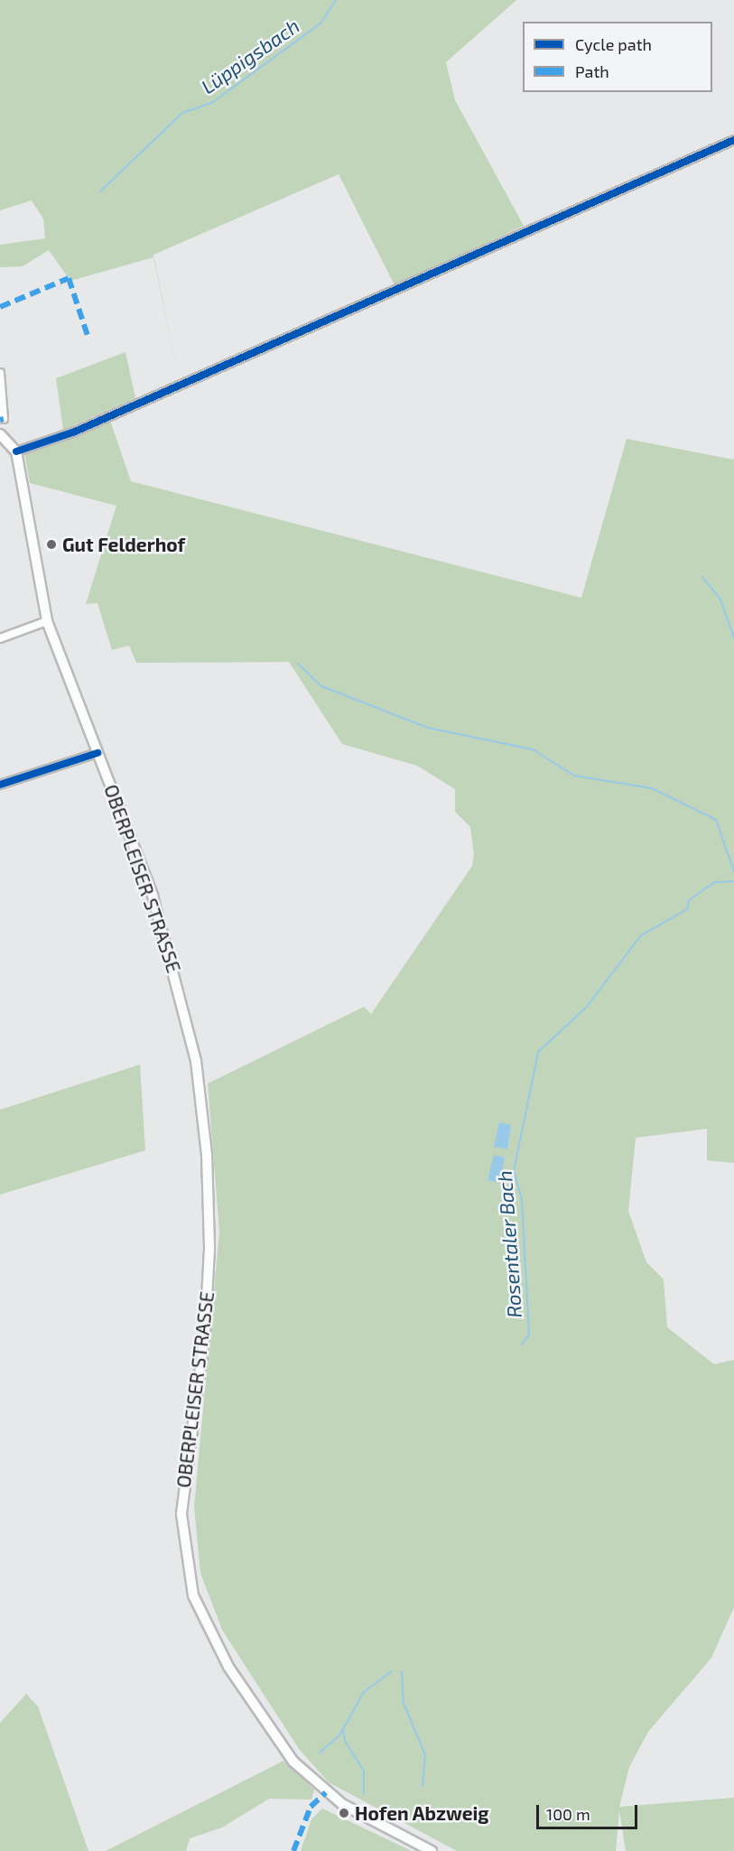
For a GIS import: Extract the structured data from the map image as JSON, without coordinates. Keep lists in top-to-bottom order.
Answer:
{
  "streets": {
    "main road": ["OBERPLEISER STRASSE"]
  },
  "water": ["Lüppigsbach", "Rosentaler Bach"],
  "places": ["Gut Felderhof", "Hofen Abzweig"],
  "legend": ["Cycle path", "Path"],
  "scale_bar": "100 m"
}
